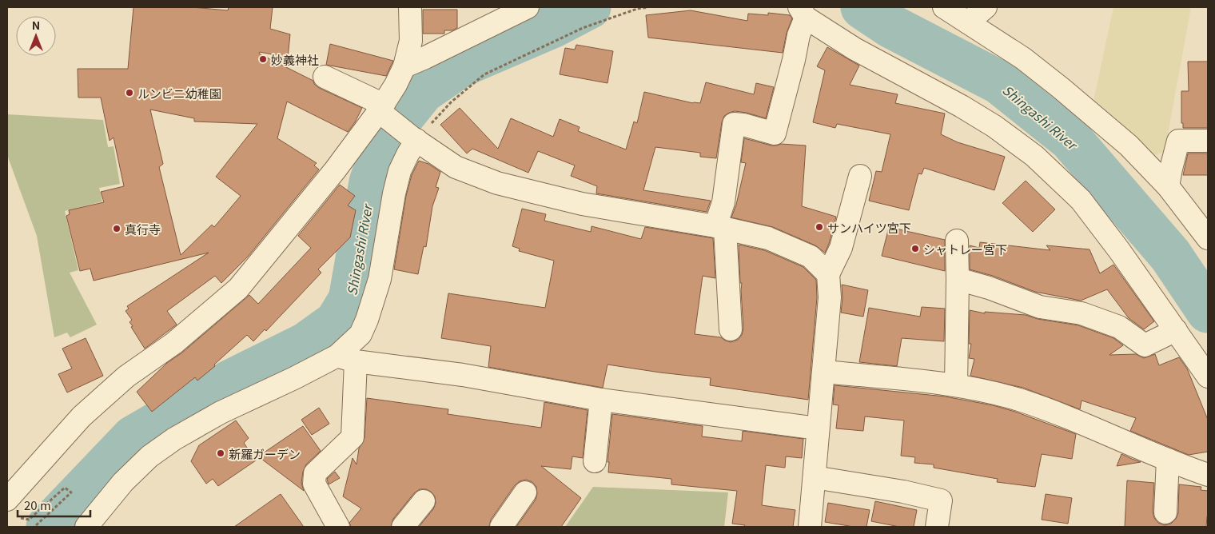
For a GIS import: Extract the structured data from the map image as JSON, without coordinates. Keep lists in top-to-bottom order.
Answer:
{
  "water": ["Shingashi River"],
  "places": [
    "妙義神社",
    "ルンビニ幼稚園",
    "サンハイツ宮下",
    "真行寺",
    "シャトレー宮下",
    "新羅ガーデン"
  ],
  "scale_bar": "20 m",
  "north": "top"
}
